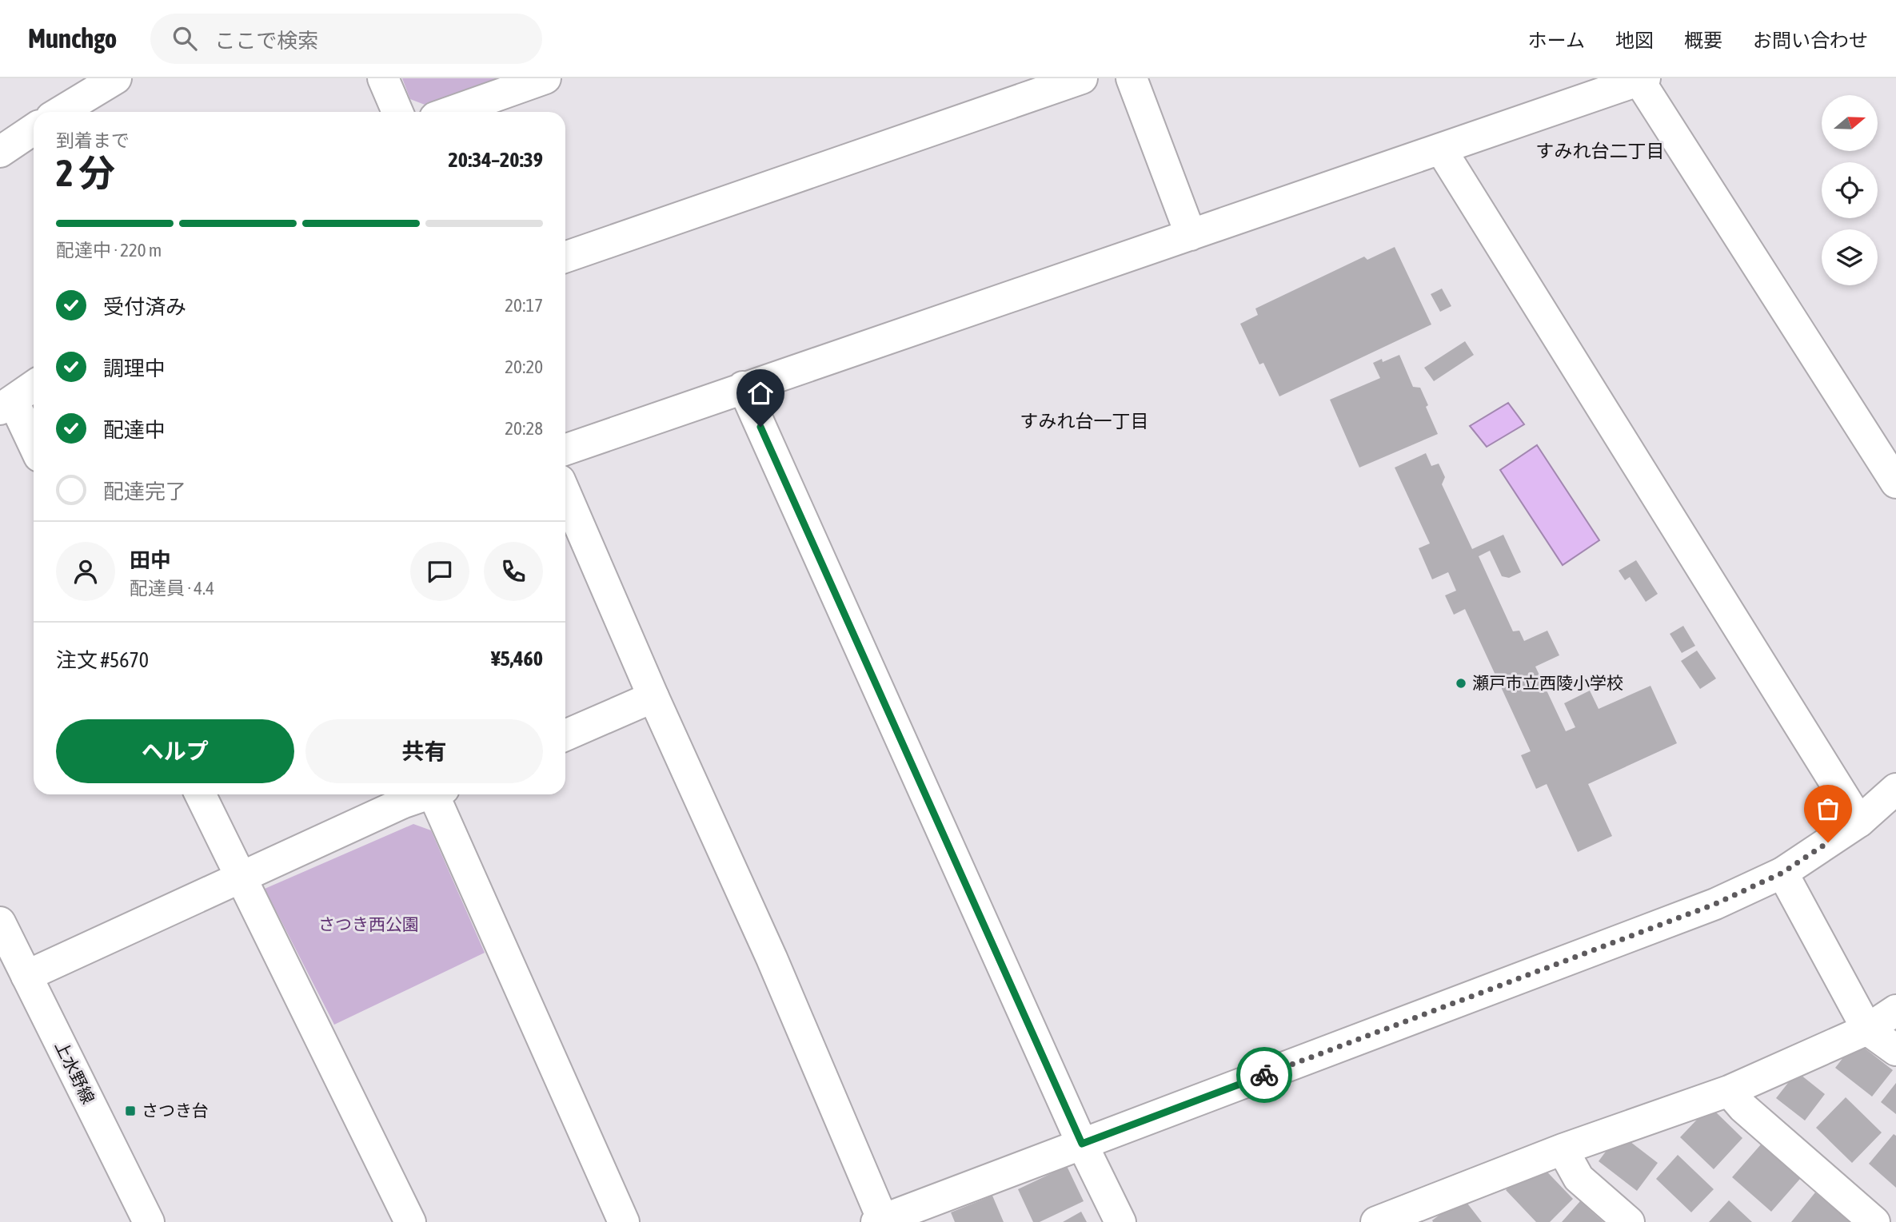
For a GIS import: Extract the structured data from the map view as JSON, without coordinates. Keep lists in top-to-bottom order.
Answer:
{
  "streets": {
    "street": ["上水野線"]
  },
  "districts": ["すみれ台二丁目", "すみれ台一丁目"],
  "parks": ["さつき西公園"],
  "places": {
    "other": ["瀬戸市立西陵小学校"],
    "transit": ["さつき台"]
  },
  "north": "right",
  "page": {
    "header": "Munchgo",
    "search": "ここで検索",
    "nav": [
      "ホーム",
      "地図",
      "概要",
      "お問い合わせ"
    ],
    "heading": ["2 分", "到着まで", "20:34–20:39"],
    "panel": [
      "田中",
      "配達員 · 4.4",
      "注文 #5670",
      "¥5,460"
    ],
    "bar": "配達中 · 220 m",
    "list": [
      ["受付済み", "20:17"],
      ["調理中", "20:20"],
      ["配達中", "20:28"],
      "配達完了"
    ],
    "buttons": ["ヘルプ", "共有"]
  }
}
